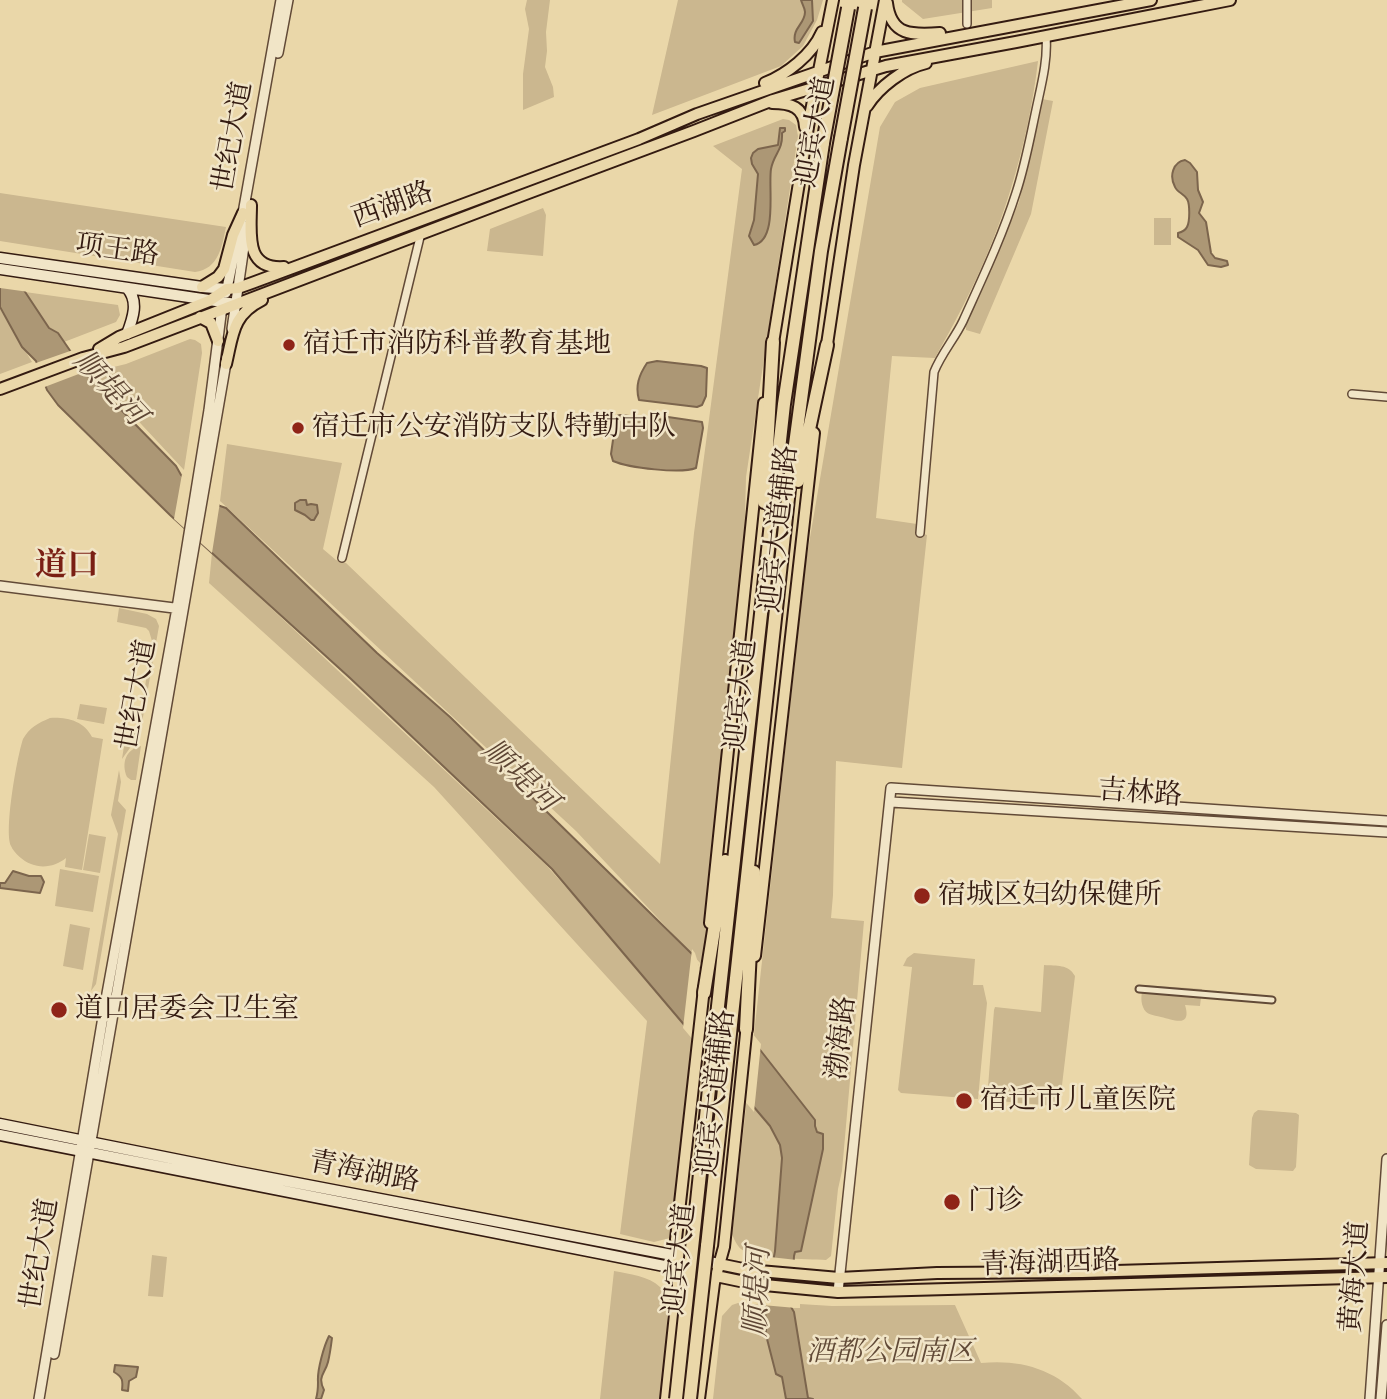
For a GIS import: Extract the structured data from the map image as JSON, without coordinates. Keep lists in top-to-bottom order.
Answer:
{
  "streets": {
    "highway": ["迎宾大道"],
    "main road": [
      "西湖路",
      "项王路",
      "迎宾大道辅路",
      "青海湖路",
      "青海湖西路"
    ],
    "street": [
      "世纪大道",
      "吉林路",
      "渤海路",
      "黄海大道"
    ]
  },
  "crossings": [
    ["世纪大道", "西湖路"],
    ["世纪大道", "项王路"],
    ["世纪大道", "青海湖路"],
    ["西湖路", "项王路"],
    ["西湖路", "迎宾大道辅路"],
    ["迎宾大道辅路", "青海湖路"],
    ["迎宾大道辅路", "青海湖西路"],
    ["吉林路", "渤海路"],
    ["渤海路", "青海湖西路"],
    ["青海湖路", "青海湖西路"],
    ["青海湖西路", "黄海大道"]
  ],
  "districts": ["道口"],
  "water": ["顺堤河"],
  "parks": ["酒都公园南区"],
  "places": [
    "宿迁市消防科普教育基地",
    "宿迁市公安消防支队特勤中队",
    "宿城区妇幼保健所",
    "道口居委会卫生室",
    "宿迁市儿童医院",
    "门诊"
  ]
}
